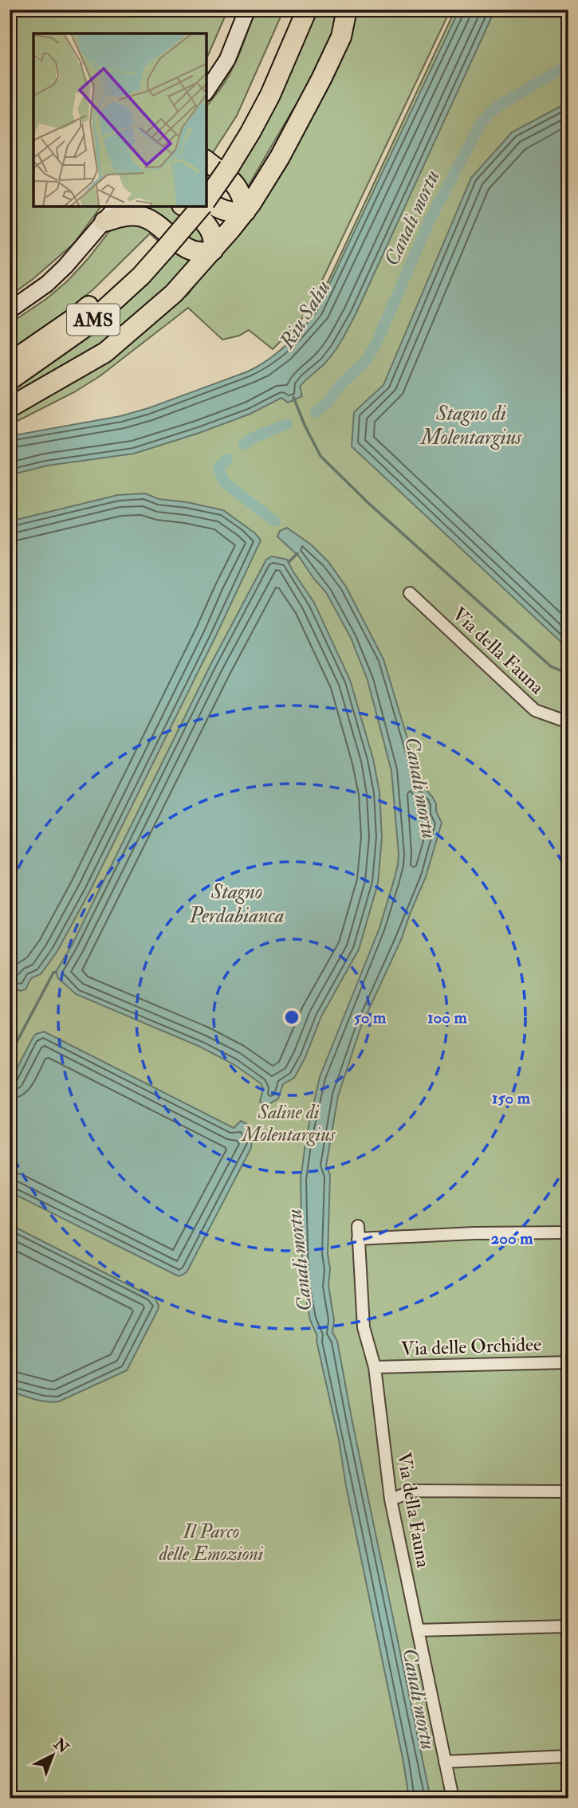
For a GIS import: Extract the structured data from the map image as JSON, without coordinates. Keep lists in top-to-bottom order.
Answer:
{
  "streets": {
    "highway": ["AMS"],
    "street": ["Via della Fauna", "Via delle Orchidee"]
  },
  "crossings": [
    ["Via della Fauna", "Via delle Orchidee"]
  ],
  "water": [
    "Canali mortu",
    "Riu Saliu",
    "Stagno di Molentargius",
    "Stagno Perdabianca"
  ],
  "parks": ["Saline di Molentargius", "Il Parco delle Emozioni"],
  "north": "top right",
  "rings": [
    "50 m",
    "100 m",
    "150 m",
    "200 m"
  ]
}
